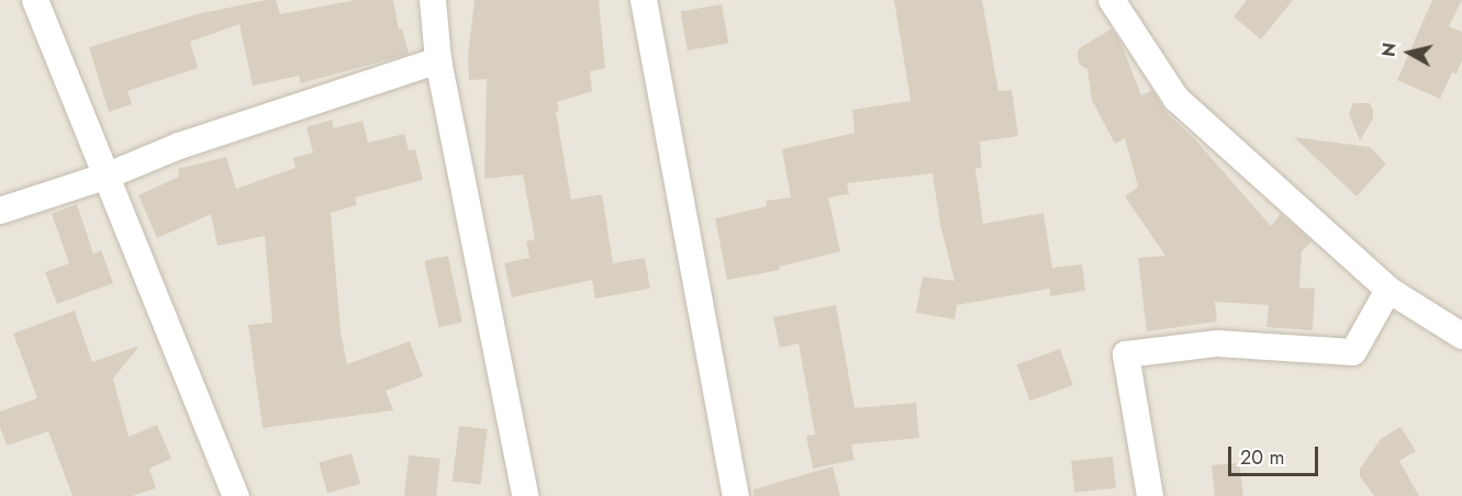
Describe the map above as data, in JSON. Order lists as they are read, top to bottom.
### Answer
{
  "scale_bar": "20 m",
  "north": "left"
}
